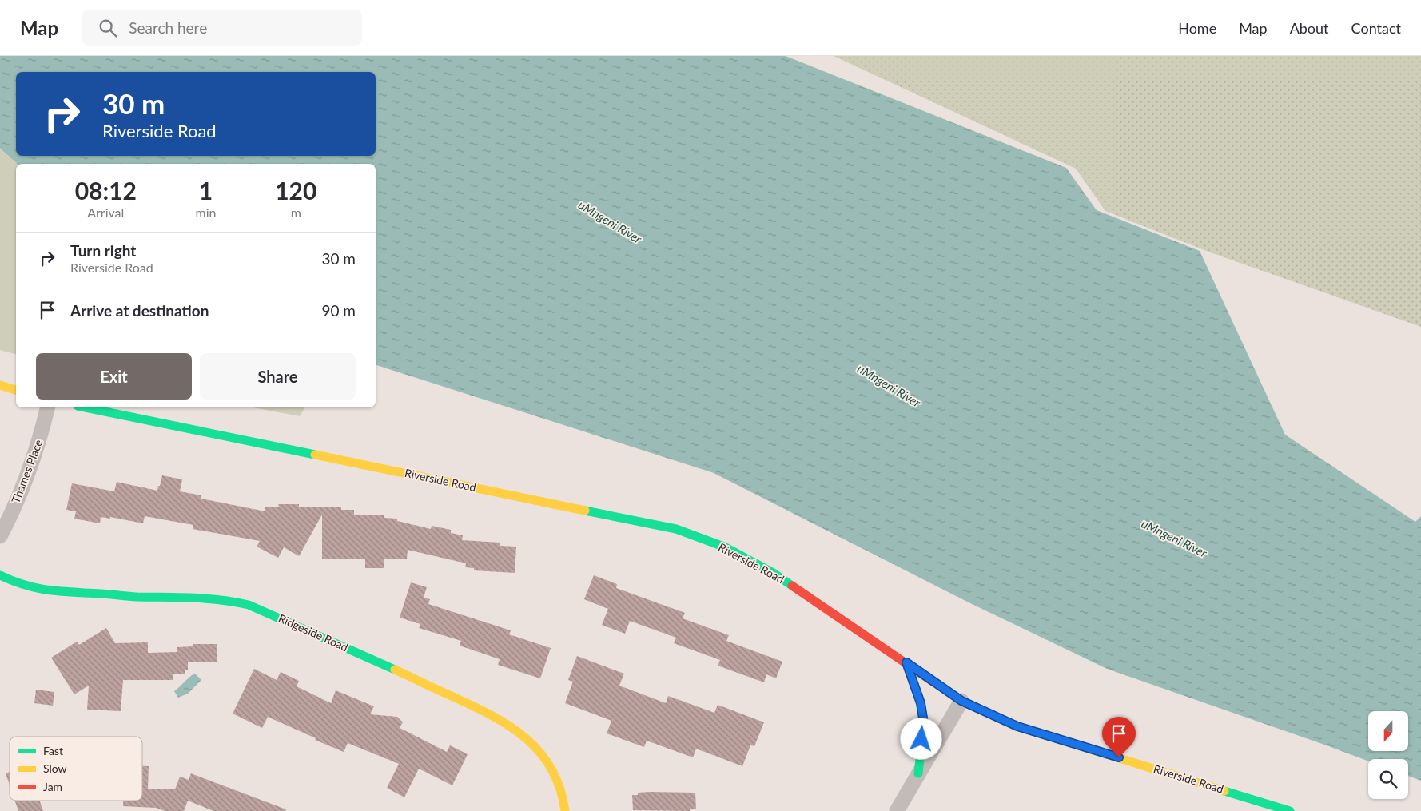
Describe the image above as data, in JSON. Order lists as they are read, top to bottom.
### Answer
{
  "streets": {
    "main road": ["Riverside Road", "Ridgeside Road"],
    "street": ["Thames Place"]
  },
  "water": ["uMngeni River"],
  "legend": ["Fast", "Slow", "Jam"],
  "north": "bottom",
  "page": {
    "header": "Map",
    "search": "Search here",
    "nav": [
      "Home",
      "Map",
      "About",
      "Contact"
    ],
    "turn": ["30 m", "Riverside Road"],
    "eta": [
      "08:12",
      "Arrival",
      "1",
      "min",
      "120",
      "m"
    ],
    "list": [
      {
        "name": "Turn right",
        "note": "Riverside Road",
        "value": "30 m"
      },
      {
        "name": "Arrive at destination",
        "value": "90 m"
      }
    ],
    "buttons": ["Exit", "Share"]
  }
}
